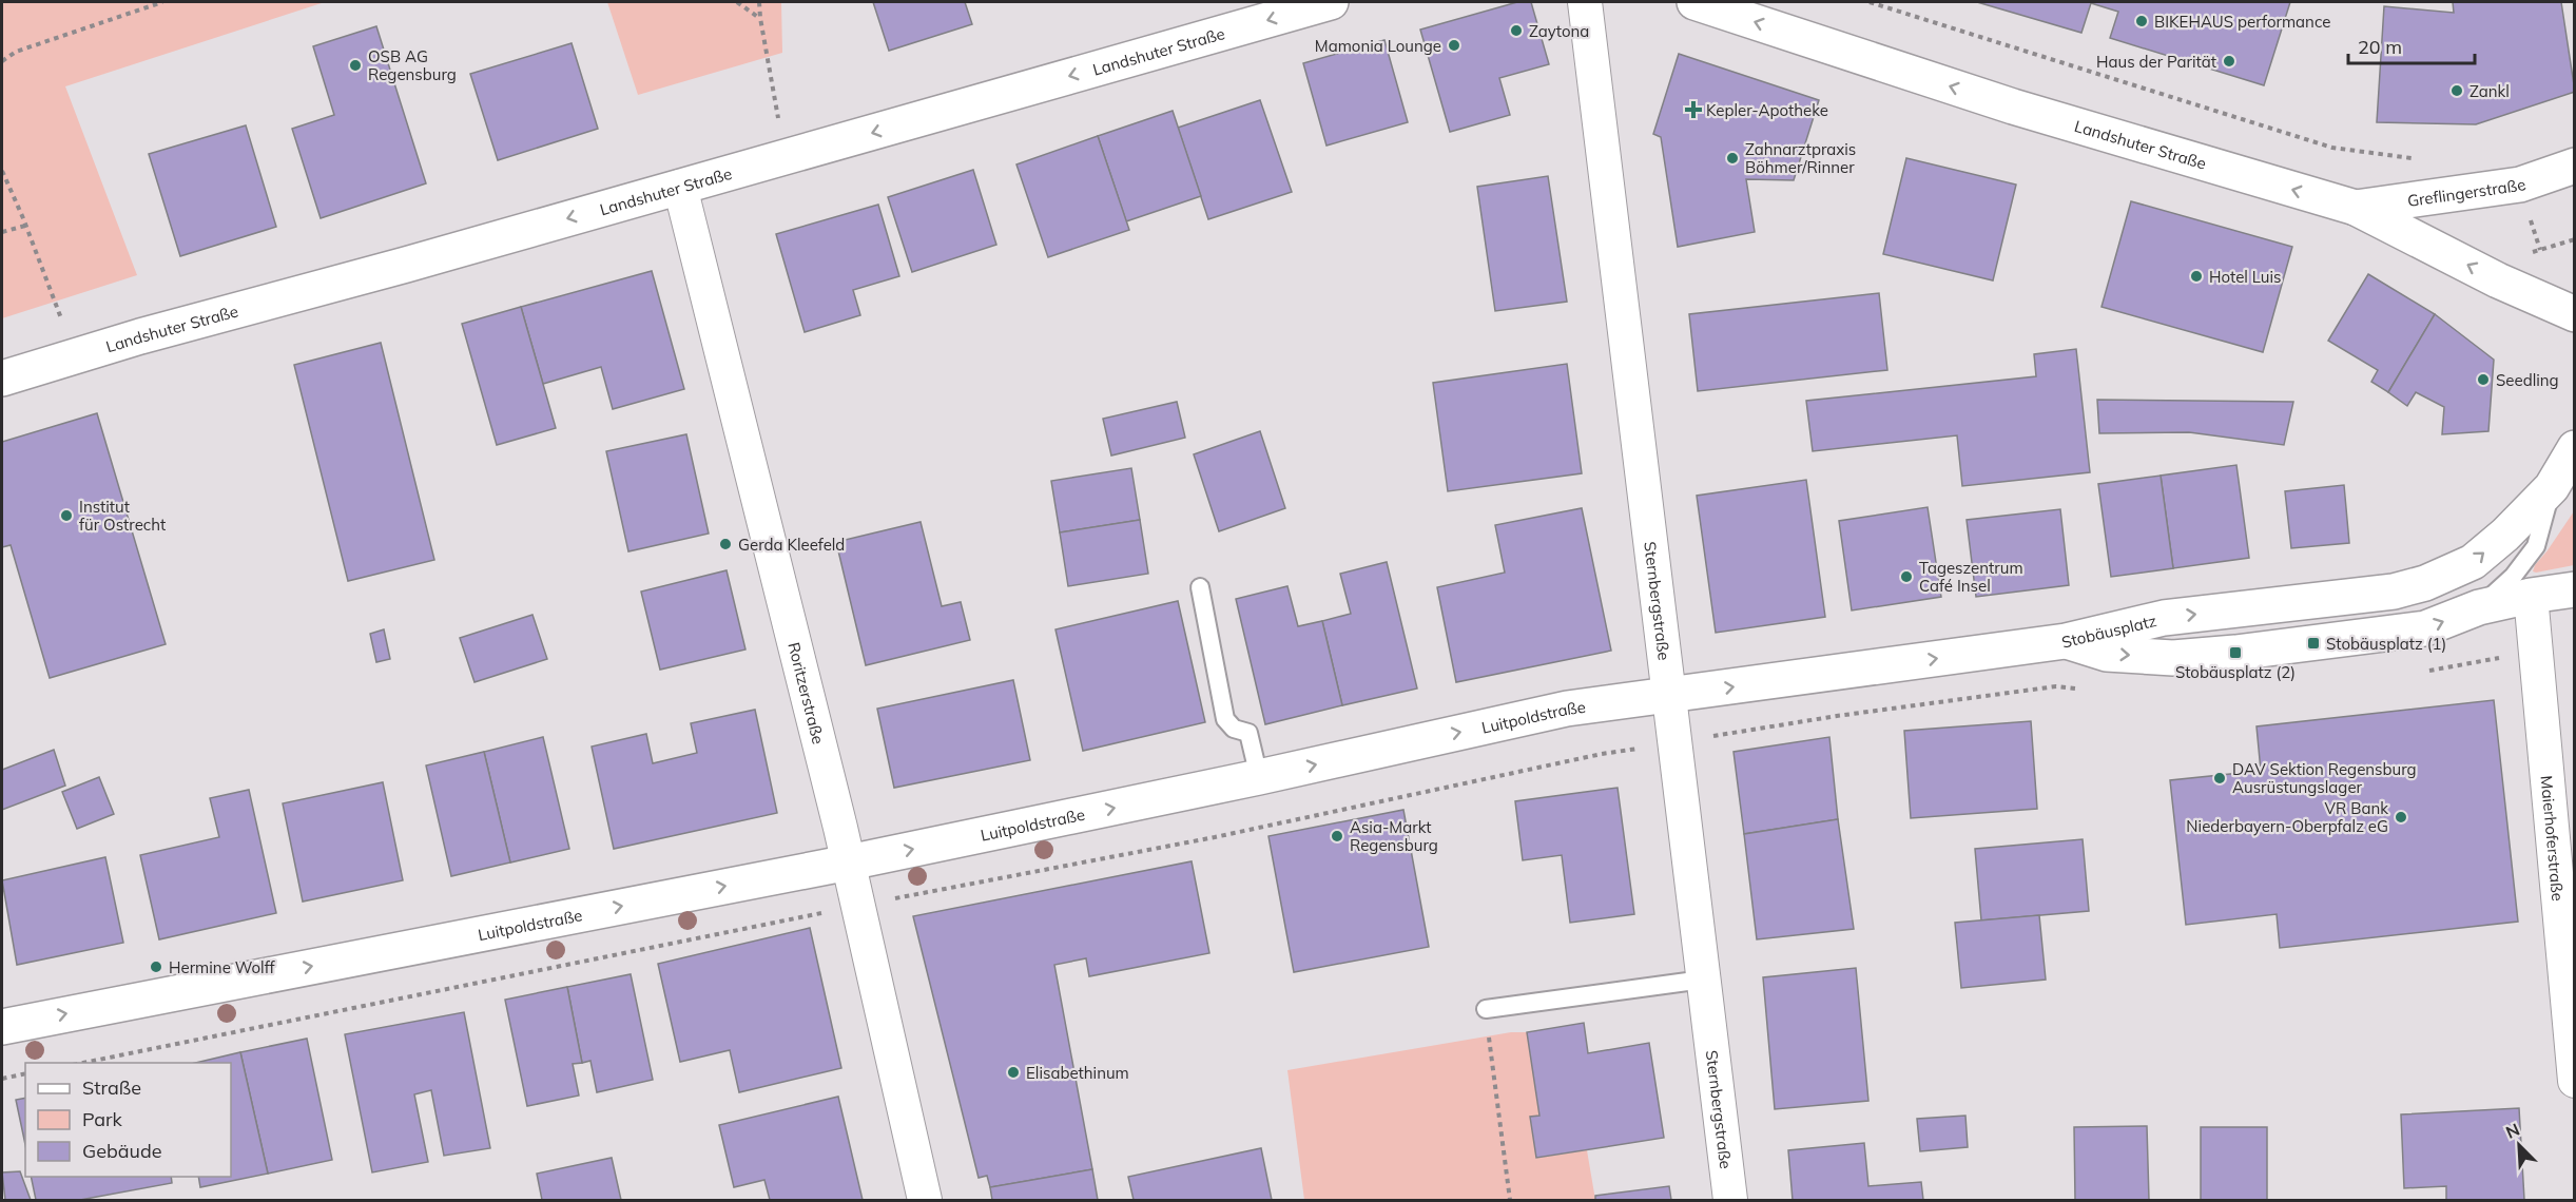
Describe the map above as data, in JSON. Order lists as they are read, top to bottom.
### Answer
{
  "streets": {
    "street": [
      "Landshuter Straße",
      "Greflingerstraße",
      "Sternbergstraße",
      "Stobäusplatz",
      "Roritzerstraße",
      "Luitpoldstraße",
      "Maierhoferstraße"
    ]
  },
  "crossings": [
    ["Landshuter Straße", "Greflingerstraße"],
    ["Landshuter Straße", "Roritzerstraße"],
    ["Sternbergstraße", "Luitpoldstraße"],
    ["Stobäusplatz", "Luitpoldstraße"],
    ["Stobäusplatz", "Maierhoferstraße"],
    ["Roritzerstraße", "Luitpoldstraße"]
  ],
  "one_way": ["Landshuter Straße", "Stobäusplatz", "Luitpoldstraße"],
  "places": {
    "other": [
      "BIKEHAUS performance",
      "Zaytona",
      "Mamonia Lounge",
      "Haus der Parität",
      "OSB AG Regensburg",
      "Zankl",
      "Zahnarztpraxis Böhmer/Rinner",
      "Hotel Luis",
      "Seedling",
      "Institut für Ostrecht",
      "Gerda Kleefeld",
      "Tageszentrum Café Insel",
      "DAV Sektion Regensburg Ausrüstungslager",
      "VR Bank Niederbayern-Oberpfalz eG",
      "Asia-Markt Regensburg",
      "Hermine Wolff",
      "Elisabethinum"
    ],
    "health": ["Kepler-Apotheke"],
    "transit": ["Stobäusplatz (1)", "Stobäusplatz (2)"]
  },
  "legend": ["Straße", "Park", "Gebäude"],
  "scale_bar": "20 m",
  "north": "top left"
}
